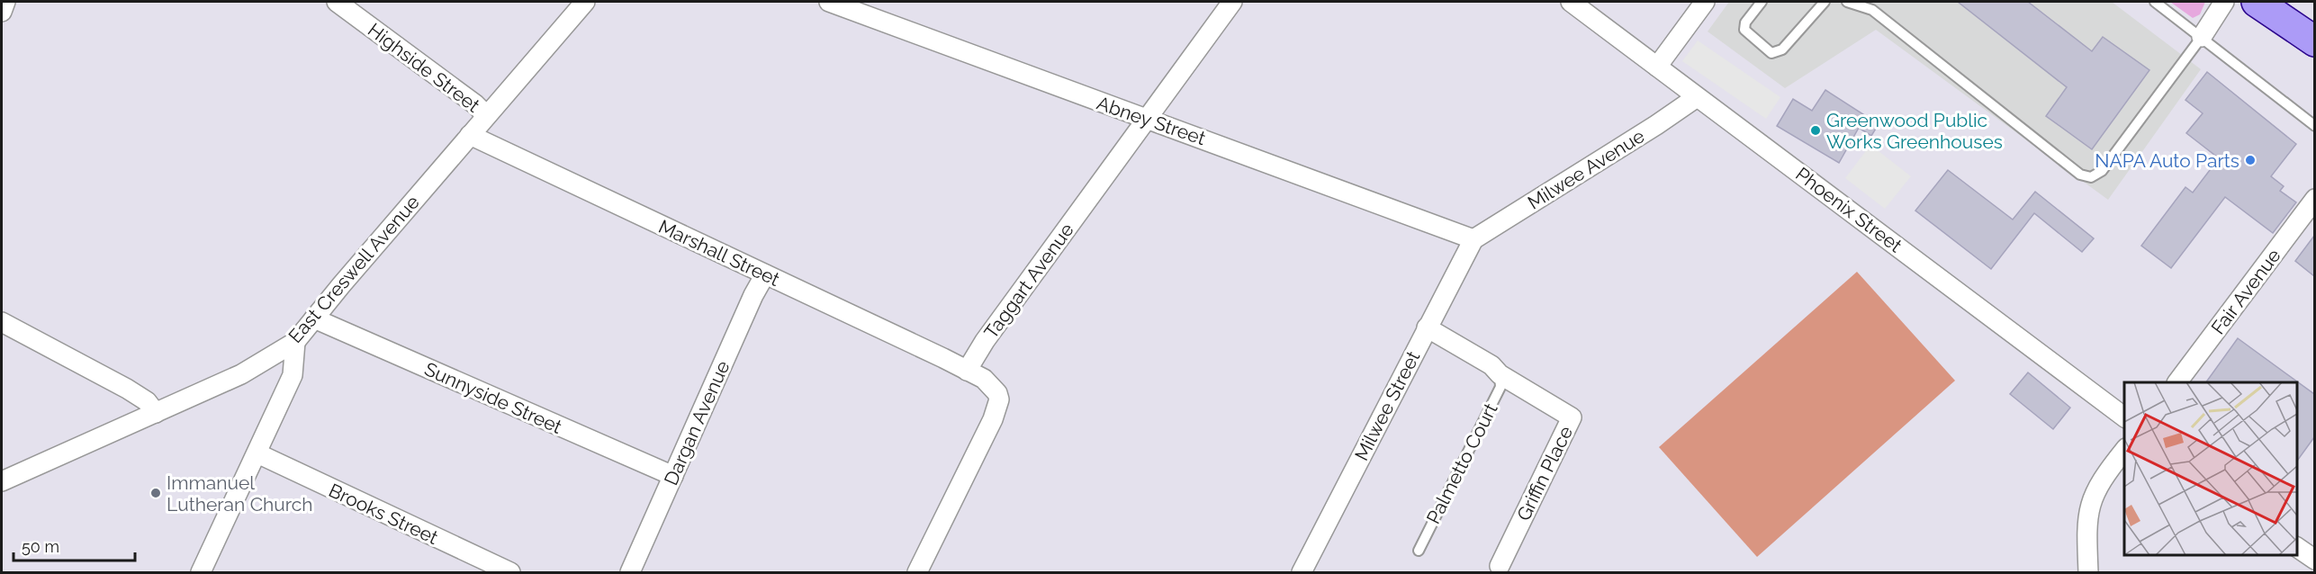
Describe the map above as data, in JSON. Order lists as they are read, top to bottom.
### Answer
{
  "streets": {
    "street": [
      "Highside Street",
      "Abney Street",
      "Milwee Avenue",
      "Phoenix Street",
      "Marshall Street",
      "East Creswell Avenue",
      "Taggart Avenue",
      "Fair Avenue",
      "Sunnyside Street",
      "Milwee Street",
      "Dargan Avenue",
      "Griffin Place",
      "Brooks Street"
    ],
    "lane": ["Palmetto Court"]
  },
  "crossings": [
    ["Highside Street", "East Creswell Avenue"],
    ["Abney Street", "Milwee Avenue"],
    ["Abney Street", "Taggart Avenue"],
    ["Abney Street", "Milwee Street"],
    ["Milwee Avenue", "Phoenix Street"],
    ["Milwee Avenue", "Milwee Street"],
    ["Marshall Street", "East Creswell Avenue"],
    ["Marshall Street", "Taggart Avenue"],
    ["Marshall Street", "Dargan Avenue"],
    ["East Creswell Avenue", "Sunnyside Street"],
    ["Sunnyside Street", "Dargan Avenue"],
    ["Milwee Street", "Griffin Place"],
    ["Palmetto Court", "Griffin Place"]
  ],
  "places": ["Greenwood Public Works Greenhouses", "NAPA Auto Parts", "Immanuel Lutheran Church"],
  "scale_bar": "50 m"
}
